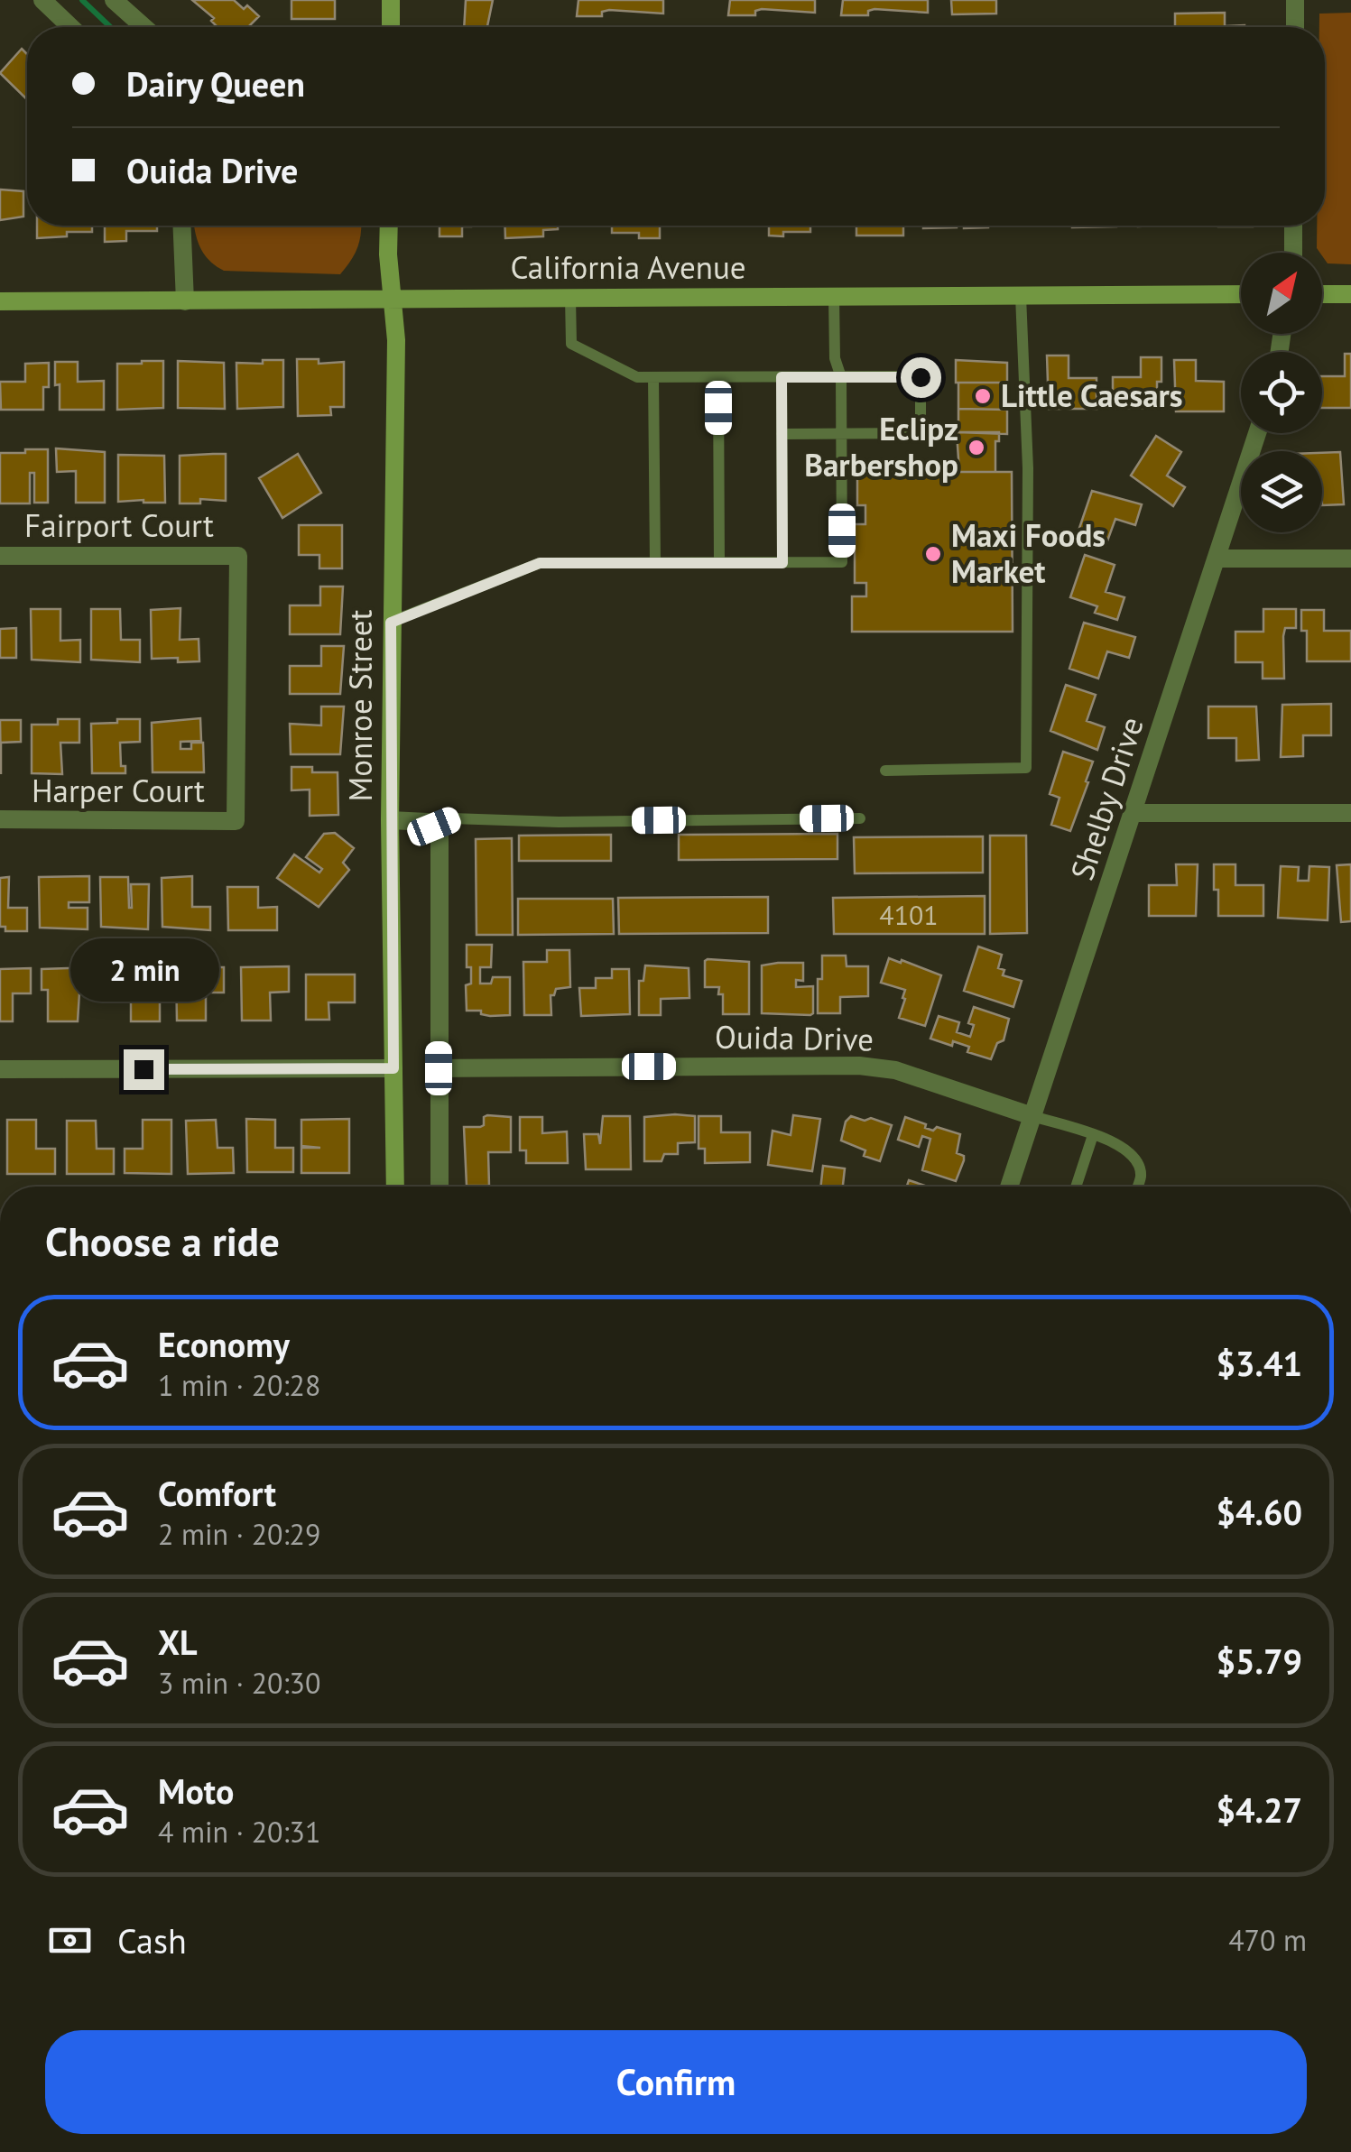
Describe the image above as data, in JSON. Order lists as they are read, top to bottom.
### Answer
{
  "streets": {
    "main road": ["California Avenue", "Monroe Street"],
    "street": [
      "Fairport Court",
      "Harper Court",
      "Shelby Drive",
      "Ouida Drive"
    ]
  },
  "crossings": [
    ["California Avenue", "Monroe Street"],
    ["Fairport Court", "Harper Court"],
    ["Shelby Drive", "Ouida Drive"]
  ],
  "places": ["Little Caesars", "Eclipz Barbershop", "Maxi Foods Market"],
  "house_numbers": ["4101"],
  "north": "top right",
  "page": {
    "banner": ["Dairy Queen", "Ouida Drive"],
    "bubble": "2 min",
    "heading": "Choose a ride",
    "list": [
      {
        "name": "Economy",
        "note": "1 min · 20:28",
        "value": "$3.41"
      },
      {
        "name": "Comfort",
        "note": "2 min · 20:29",
        "value": "$4.60"
      },
      {
        "name": "XL",
        "note": "3 min · 20:30",
        "value": "$5.79"
      },
      {
        "name": "Moto",
        "note": "4 min · 20:31",
        "value": "$4.27"
      }
    ],
    "pay": ["Cash", "470 m"],
    "buttons": "Confirm"
  }
}
